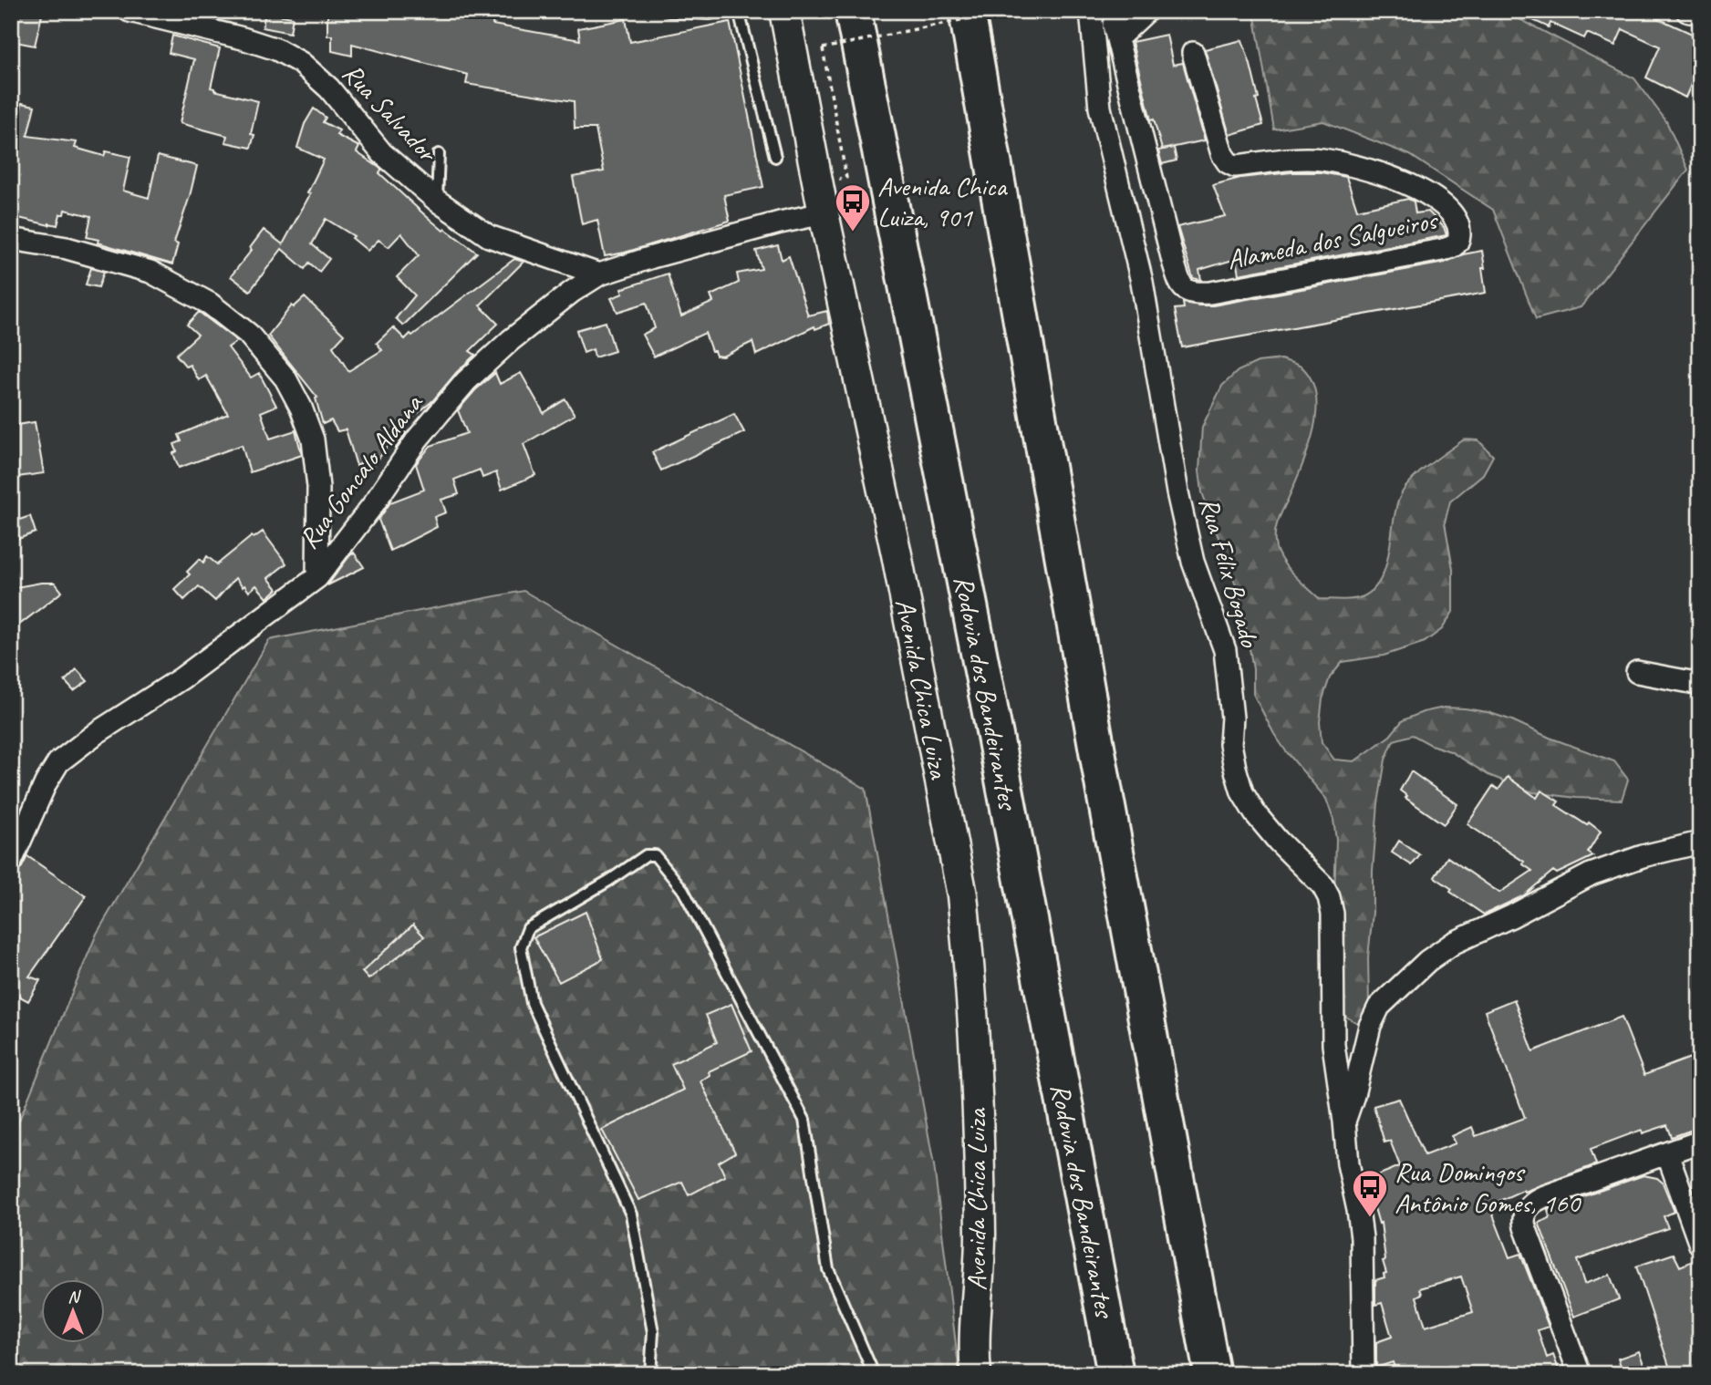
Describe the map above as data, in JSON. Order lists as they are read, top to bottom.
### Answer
{
  "streets": {
    "highway": ["Rodovia dos Bandeirantes"],
    "main road": ["Avenida Chica Luiza"],
    "street": [
      "Rua Salvador",
      "Alameda dos Salgueiros",
      "Rua Goncalo Aldana",
      "Rua Félix Bogado"
    ]
  },
  "crossings": [
    ["Rua Salvador", "Rua Goncalo Aldana"],
    ["Rua Goncalo Aldana", "Avenida Chica Luiza"]
  ],
  "places": {
    "bus stop": ["Avenida Chica Luiza, 901", "Rua Domingos Antônio Gomes, 160"]
  },
  "north": "top"
}
